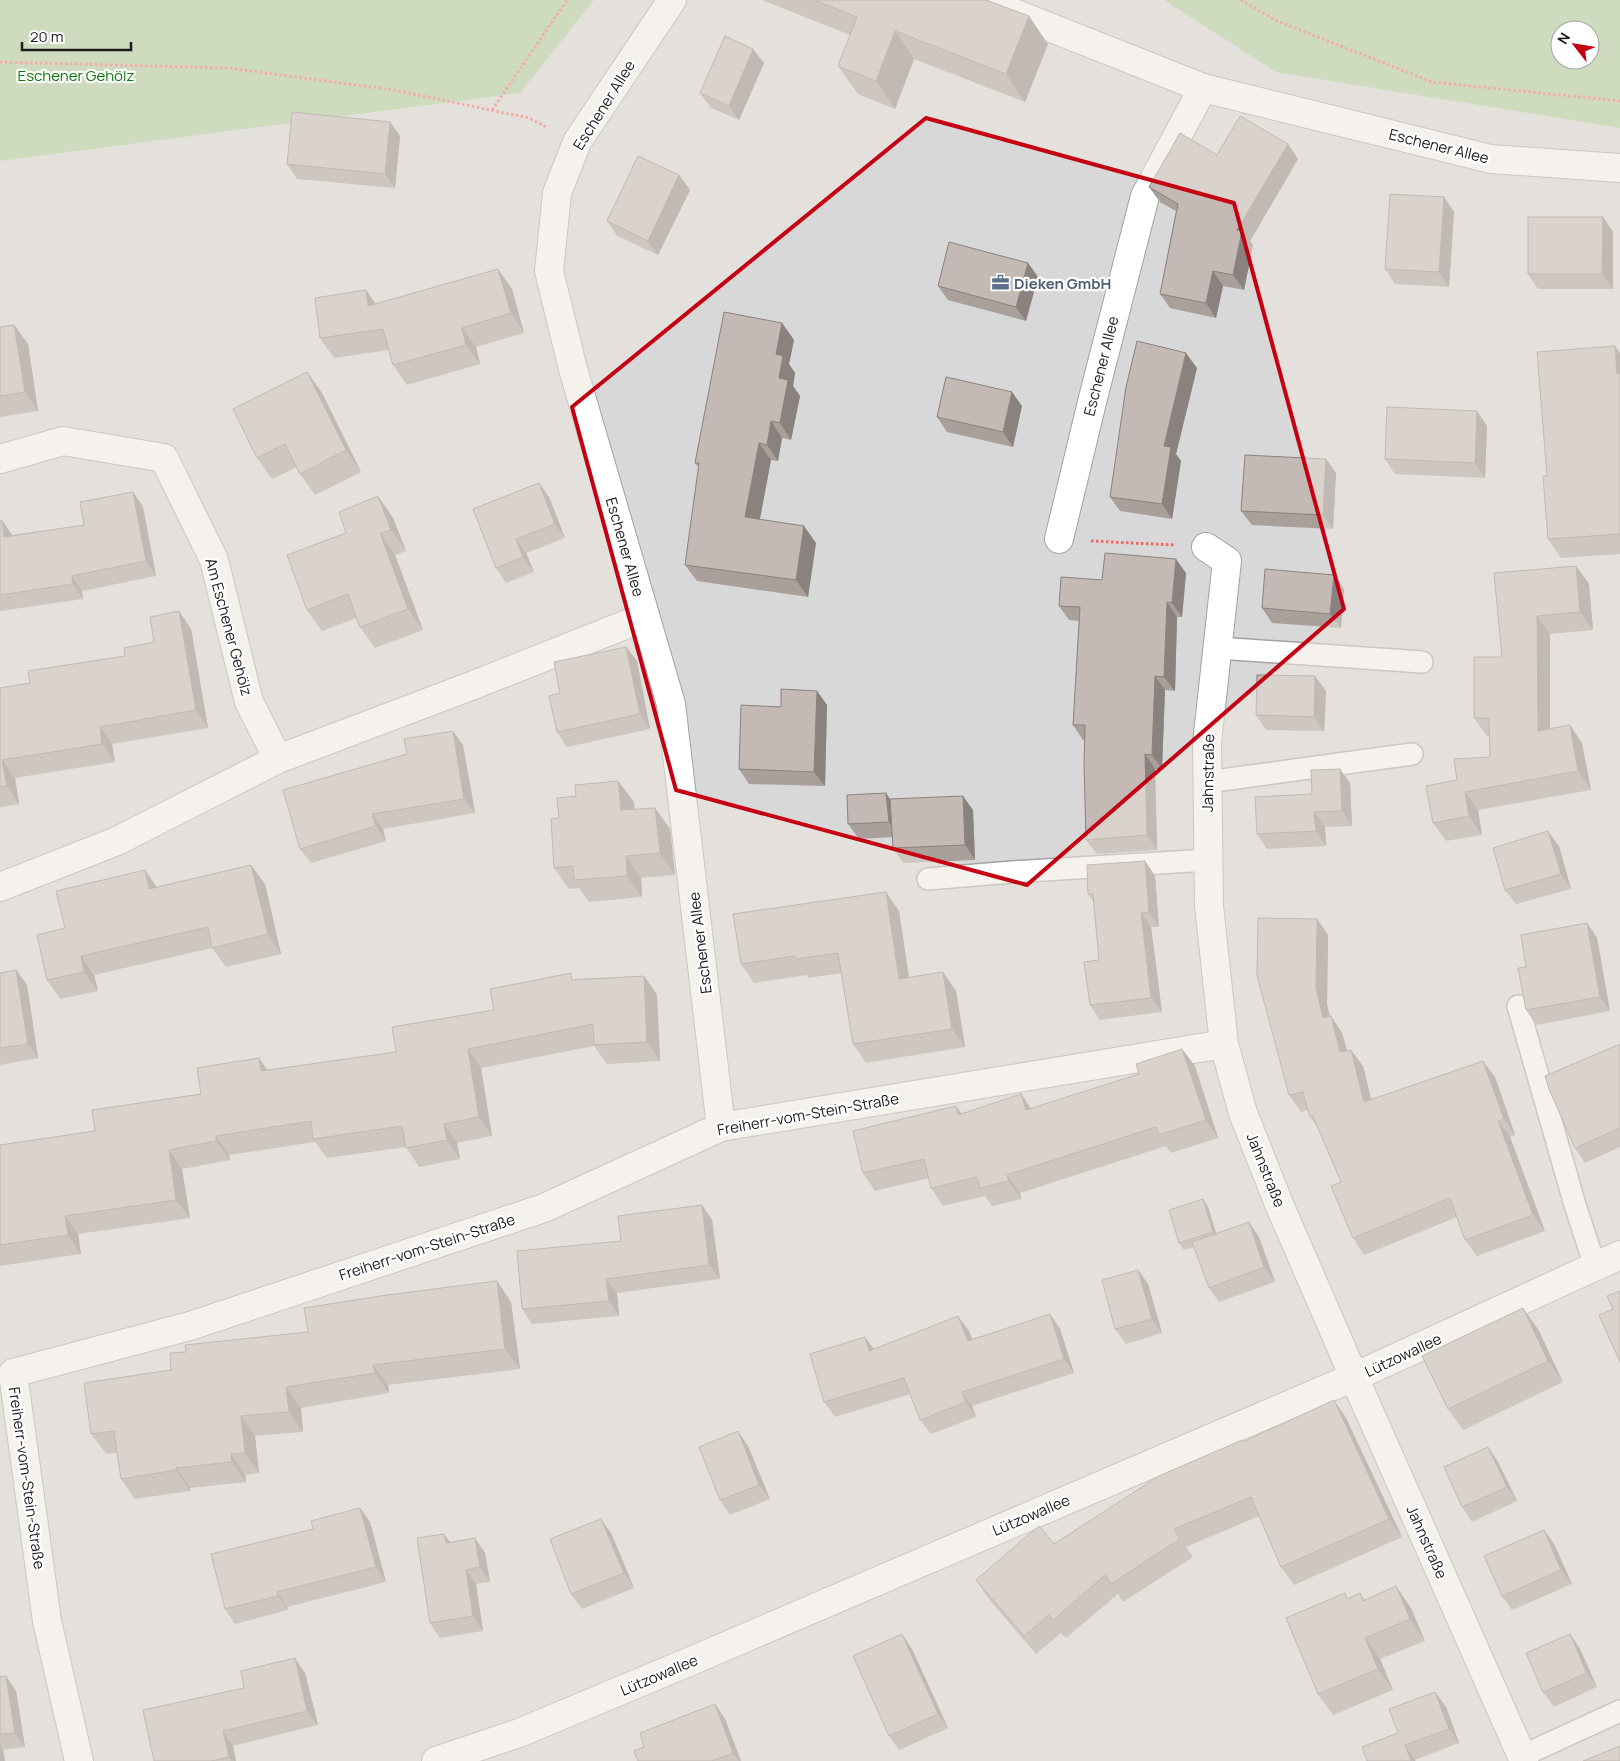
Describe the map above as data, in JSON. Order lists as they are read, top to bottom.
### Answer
{
  "streets": {
    "street": [
      "Eschener Allee",
      "Am Eschener Gehölz",
      "Jahnstraße",
      "Freiherr-vom-Stein-Straße",
      "Lützowallee"
    ]
  },
  "crossings": [
    ["Eschener Allee", "Freiherr-vom-Stein-Straße"],
    ["Jahnstraße", "Freiherr-vom-Stein-Straße"],
    ["Jahnstraße", "Lützowallee"]
  ],
  "parks": ["Eschener Gehölz"],
  "places": {
    "office": ["Dieken GmbH"]
  },
  "scale_bar": "20 m",
  "north": "top left"
}
